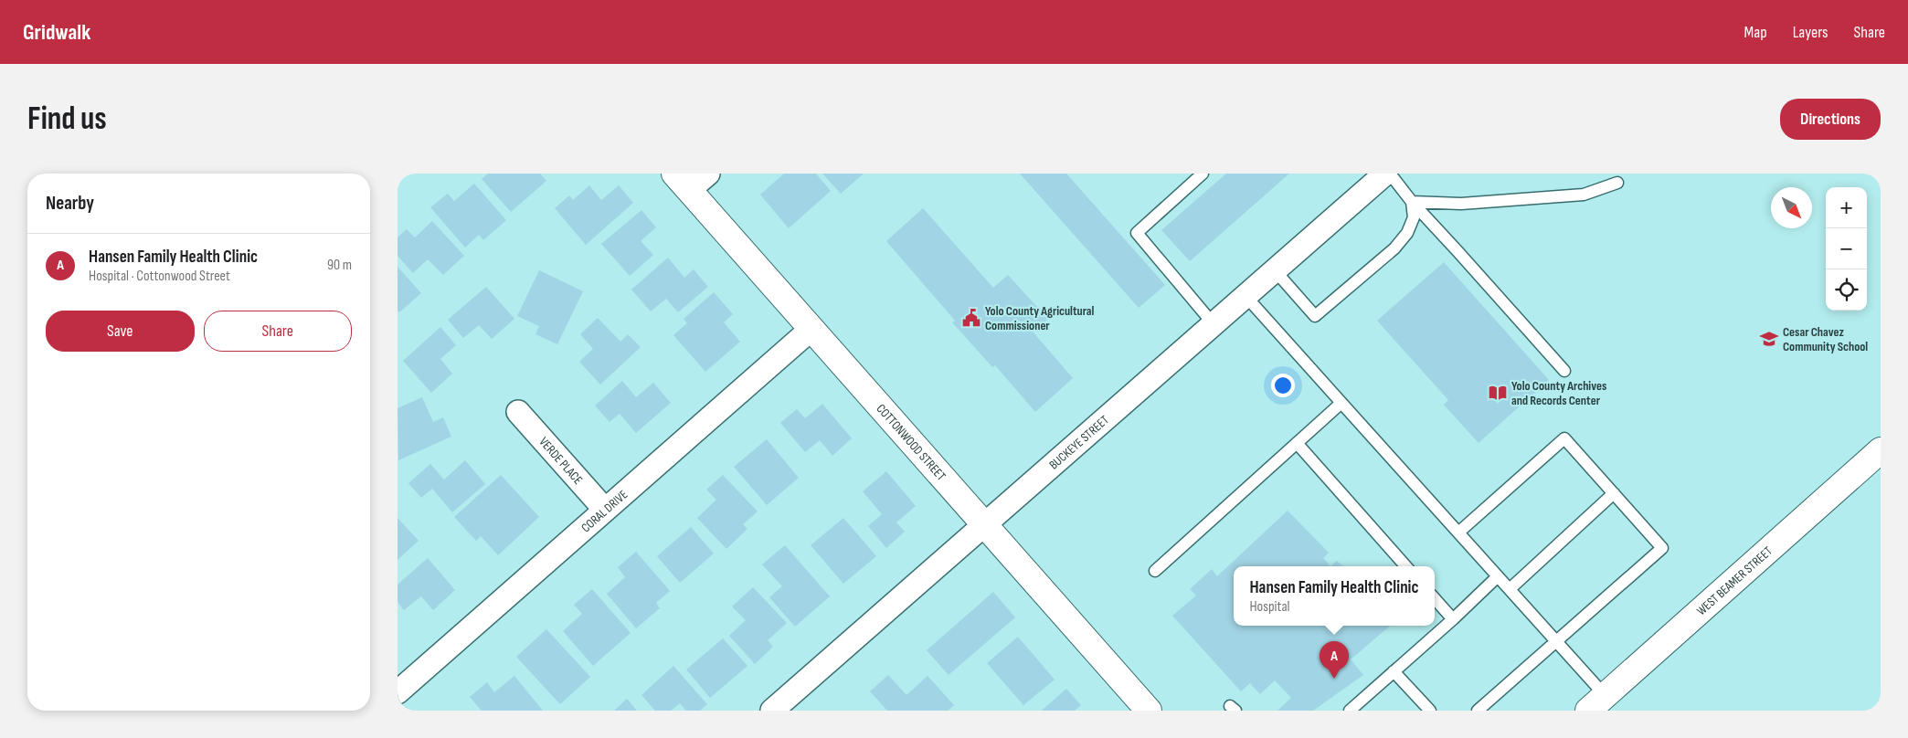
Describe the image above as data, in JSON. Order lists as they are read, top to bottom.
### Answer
{
  "streets": {
    "street": [
      "COTTONWOOD STREET",
      "BUCKEYE STREET",
      "VERDE PLACE",
      "CORAL DRIVE",
      "WEST BEAMER STREET"
    ]
  },
  "crossings": [
    ["COTTONWOOD STREET", "BUCKEYE STREET"],
    ["COTTONWOOD STREET", "CORAL DRIVE"],
    ["VERDE PLACE", "CORAL DRIVE"]
  ],
  "places": {
    "public building": ["Yolo County Agricultural Commissioner"],
    "school or university": ["Cesar Chavez Community School"],
    "library": ["Yolo County Archives and Records Center"]
  },
  "north": "bottom right",
  "page": {
    "header": "Gridwalk",
    "nav": ["Map", "Layers", "Share"],
    "buttons": [
      "Directions",
      ["Save", "Share"]
    ],
    "title": "Find us",
    "heading": "Nearby",
    "map_buttons": ["+", "−"],
    "list": [
      {
        "mark": "A",
        "name": "Hansen Family Health Clinic",
        "note": "Hospital · Cottonwood Street",
        "value": "90 m"
      }
    ],
    "popup": ["Hansen Family Health Clinic", "Hospital"],
    "pins": "A"
  }
}
